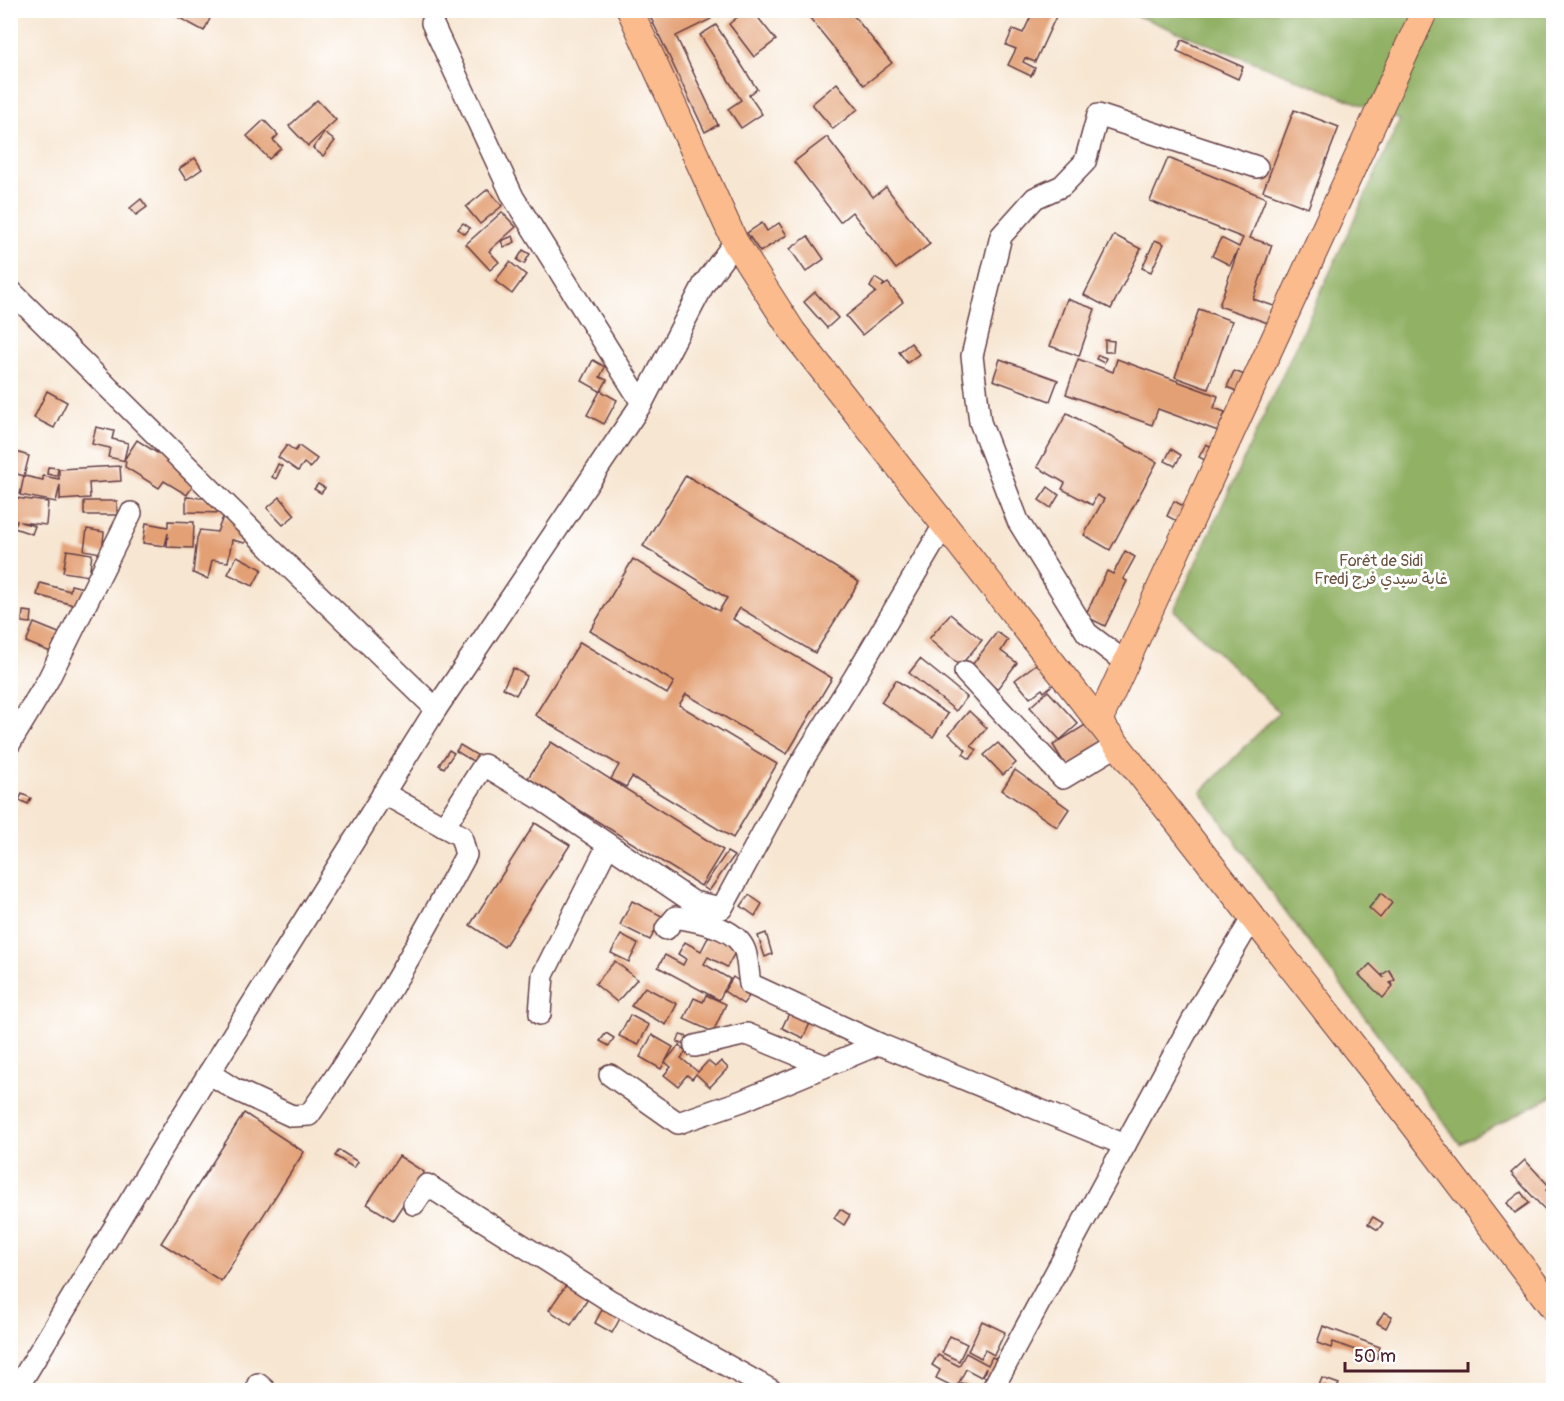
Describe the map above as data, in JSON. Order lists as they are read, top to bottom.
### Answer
{
  "parks": ["Forêt de Sidi Fredj غابة سيدي فرج"],
  "scale_bar": "50 m"
}
